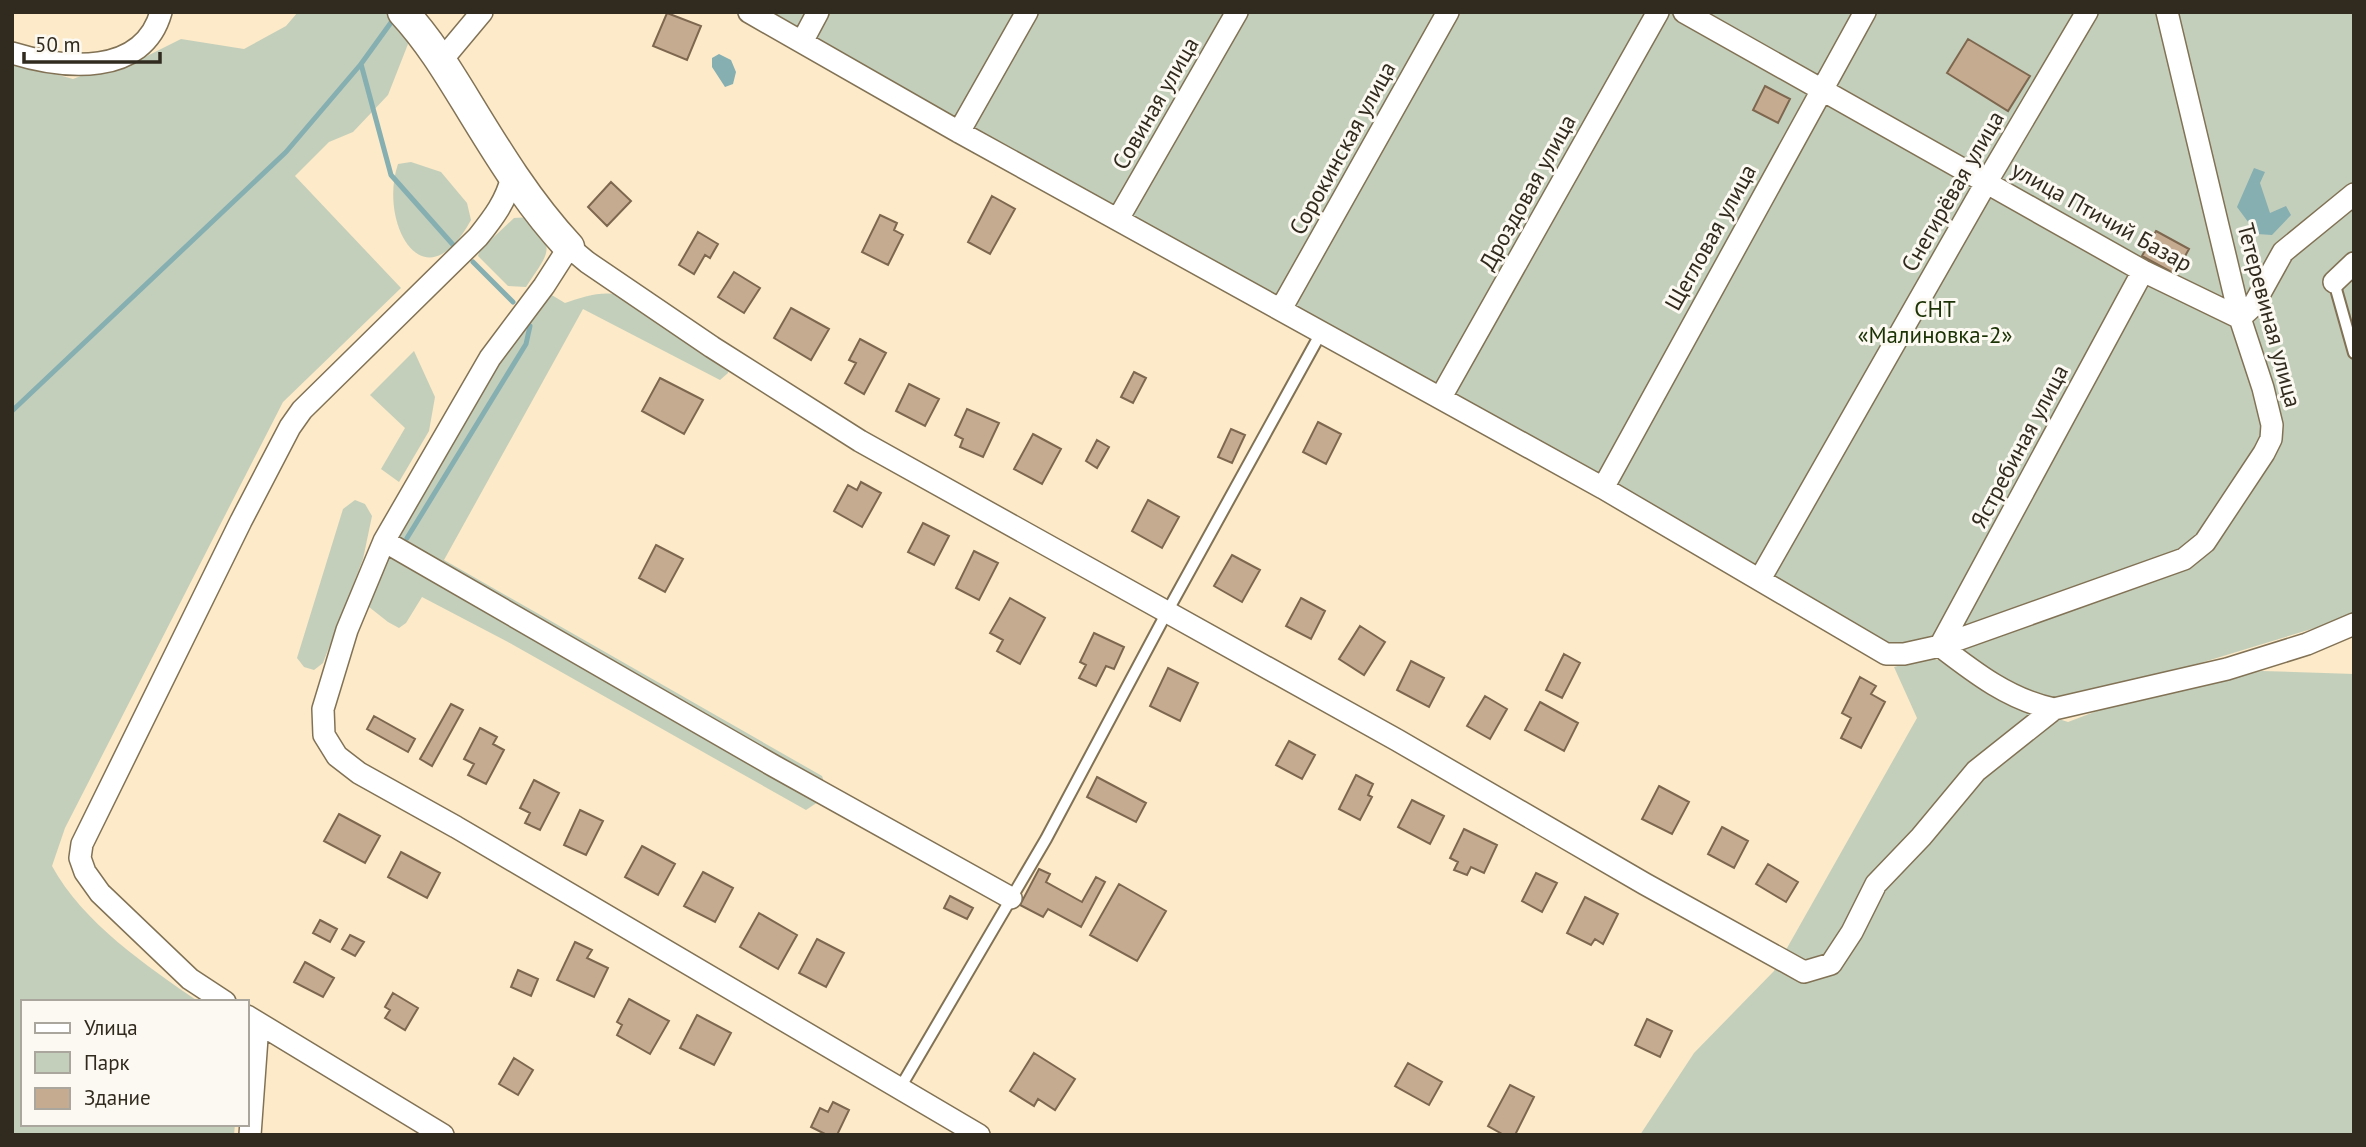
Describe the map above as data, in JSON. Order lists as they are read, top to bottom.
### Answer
{
  "streets": {
    "street": [
      "Совиная улица",
      "Сорокинская улица",
      "Снегирёвая улица",
      "Дроздовая улица",
      "улица Птичий Базар",
      "Щегловая улица",
      "Тетеревиная улица",
      "Ястребиная улица"
    ]
  },
  "crossings": [
    ["Совиная улица", "Тетеревиная улица"],
    ["Сорокинская улица", "Тетеревиная улица"],
    ["Снегирёвая улица", "улица Птичий Базар"],
    ["Снегирёвая улица", "Тетеревиная улица"],
    ["Дроздовая улица", "Тетеревиная улица"],
    ["улица Птичий Базар", "Щегловая улица"],
    ["улица Птичий Базар", "Тетеревиная улица"],
    ["улица Птичий Базар", "Ястребиная улица"],
    ["Щегловая улица", "Тетеревиная улица"],
    ["Тетеревиная улица", "Ястребиная улица"]
  ],
  "parks": ["СНТ «Малиновка-2»"],
  "legend": ["Улица", "Парк", "Здание"],
  "scale_bar": "50 m"
}
